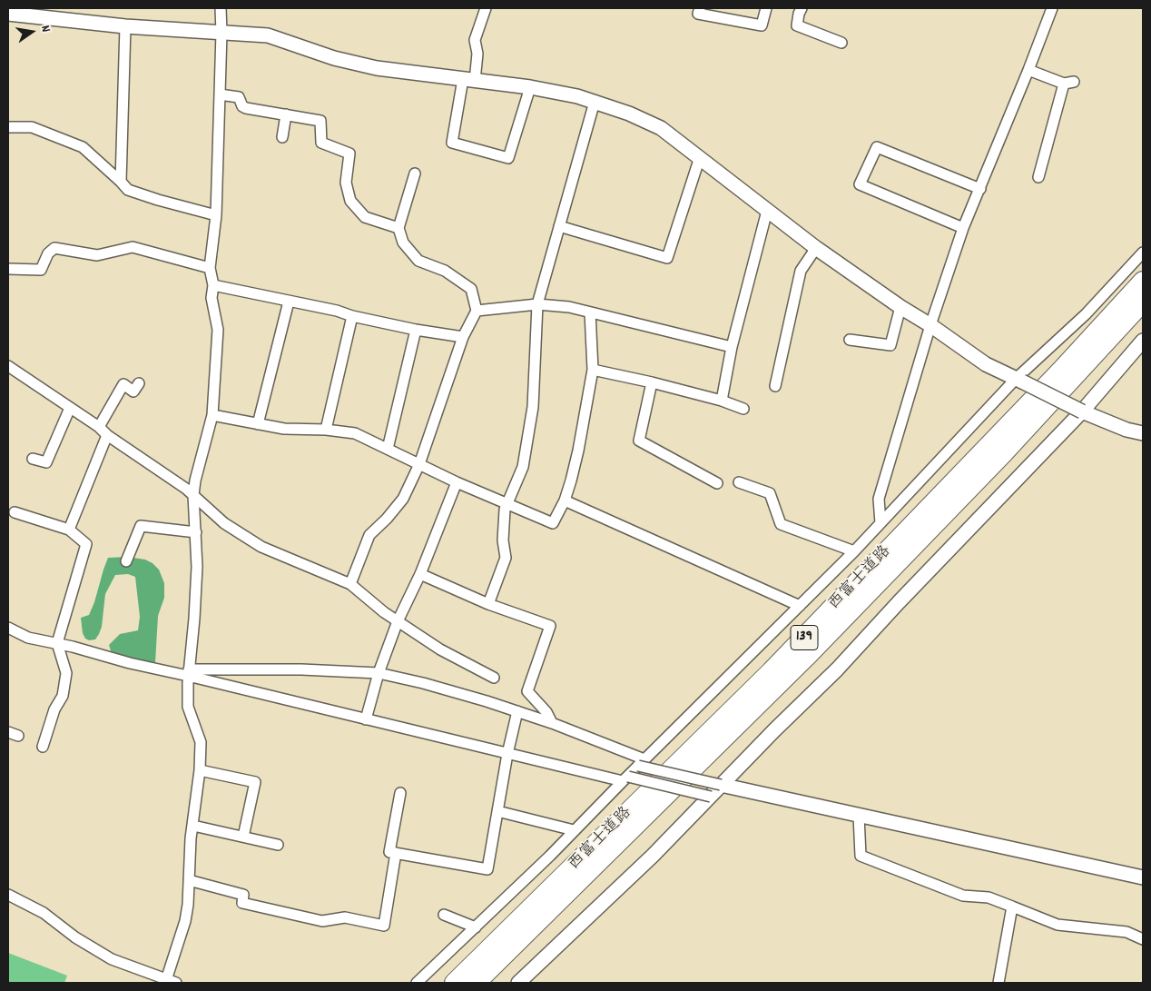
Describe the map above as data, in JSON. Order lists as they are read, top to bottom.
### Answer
{
  "streets": {
    "highway": ["西富士道路", "139"]
  },
  "north": "right"
}
